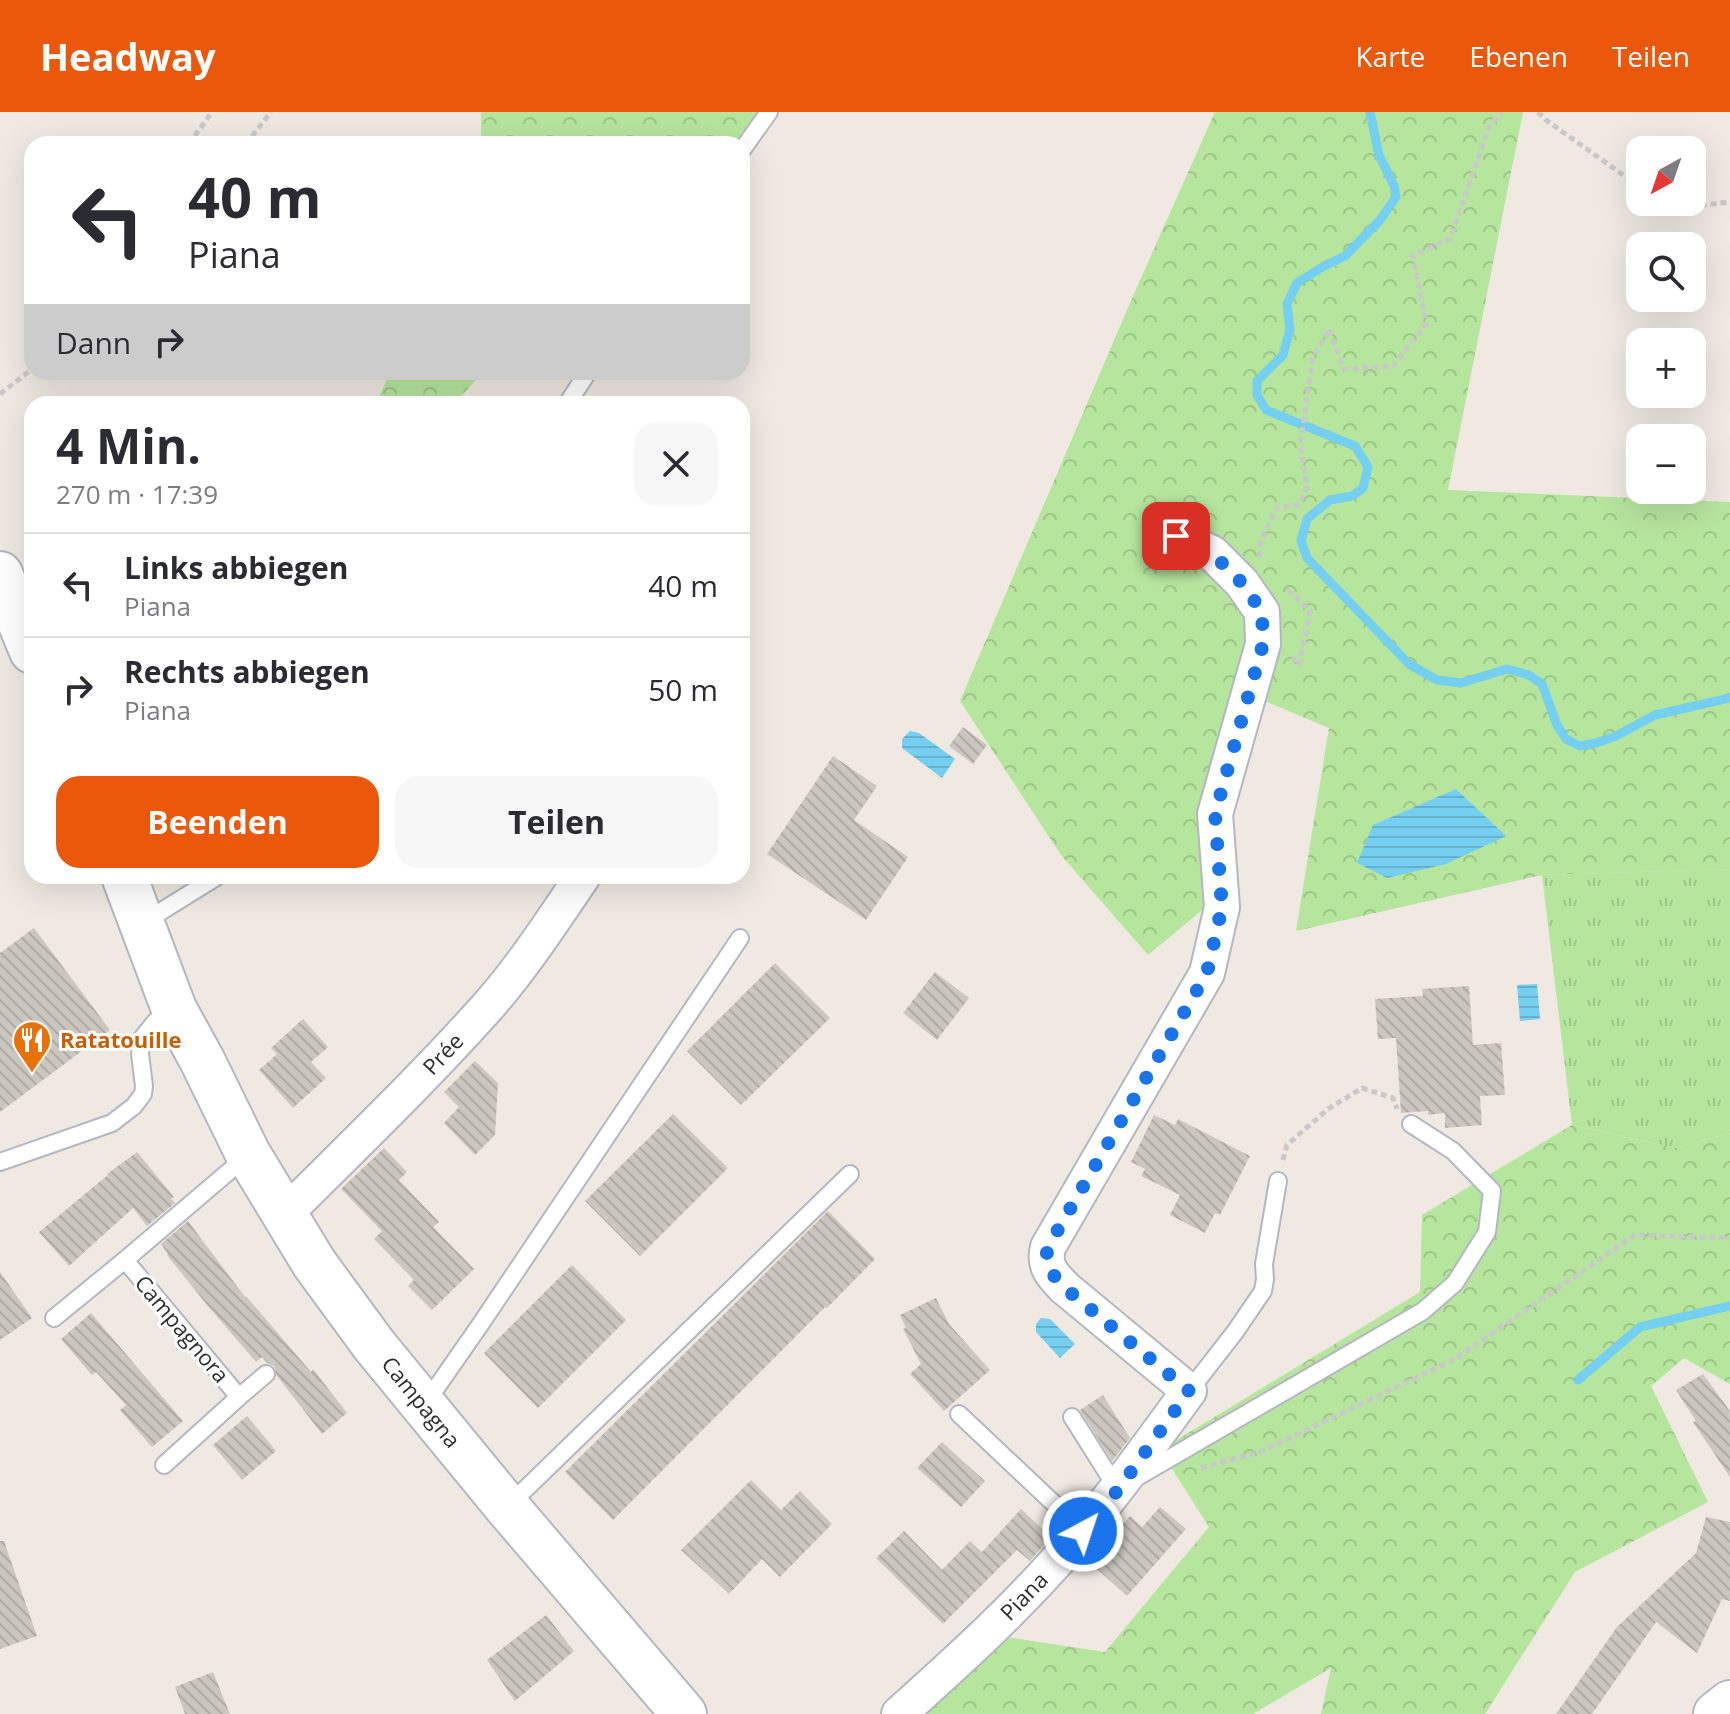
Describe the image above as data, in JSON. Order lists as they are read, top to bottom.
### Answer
{
  "streets": {
    "street": ["Prée", "Campagna", "Piana"],
    "lane": ["Campagnora"]
  },
  "crossings": [
    ["Prée", "Campagna"],
    ["Campagnora", "Campagna"]
  ],
  "places": {
    "restaurant": ["Ratatouille"]
  },
  "north": "bottom left",
  "page": {
    "header": "Headway",
    "nav": ["Karte", "Ebenen", "Teilen"],
    "map_buttons": ["+", "−"],
    "turn": ["40 m", "Piana"],
    "then": "Dann",
    "heading": ["4 Min.", "270 m · 17:39"],
    "list": [
      {
        "name": "Links abbiegen",
        "note": "Piana",
        "value": "40 m"
      },
      {
        "name": "Rechts abbiegen",
        "note": "Piana",
        "value": "50 m"
      }
    ],
    "buttons": ["Beenden", "Teilen"]
  }
}
